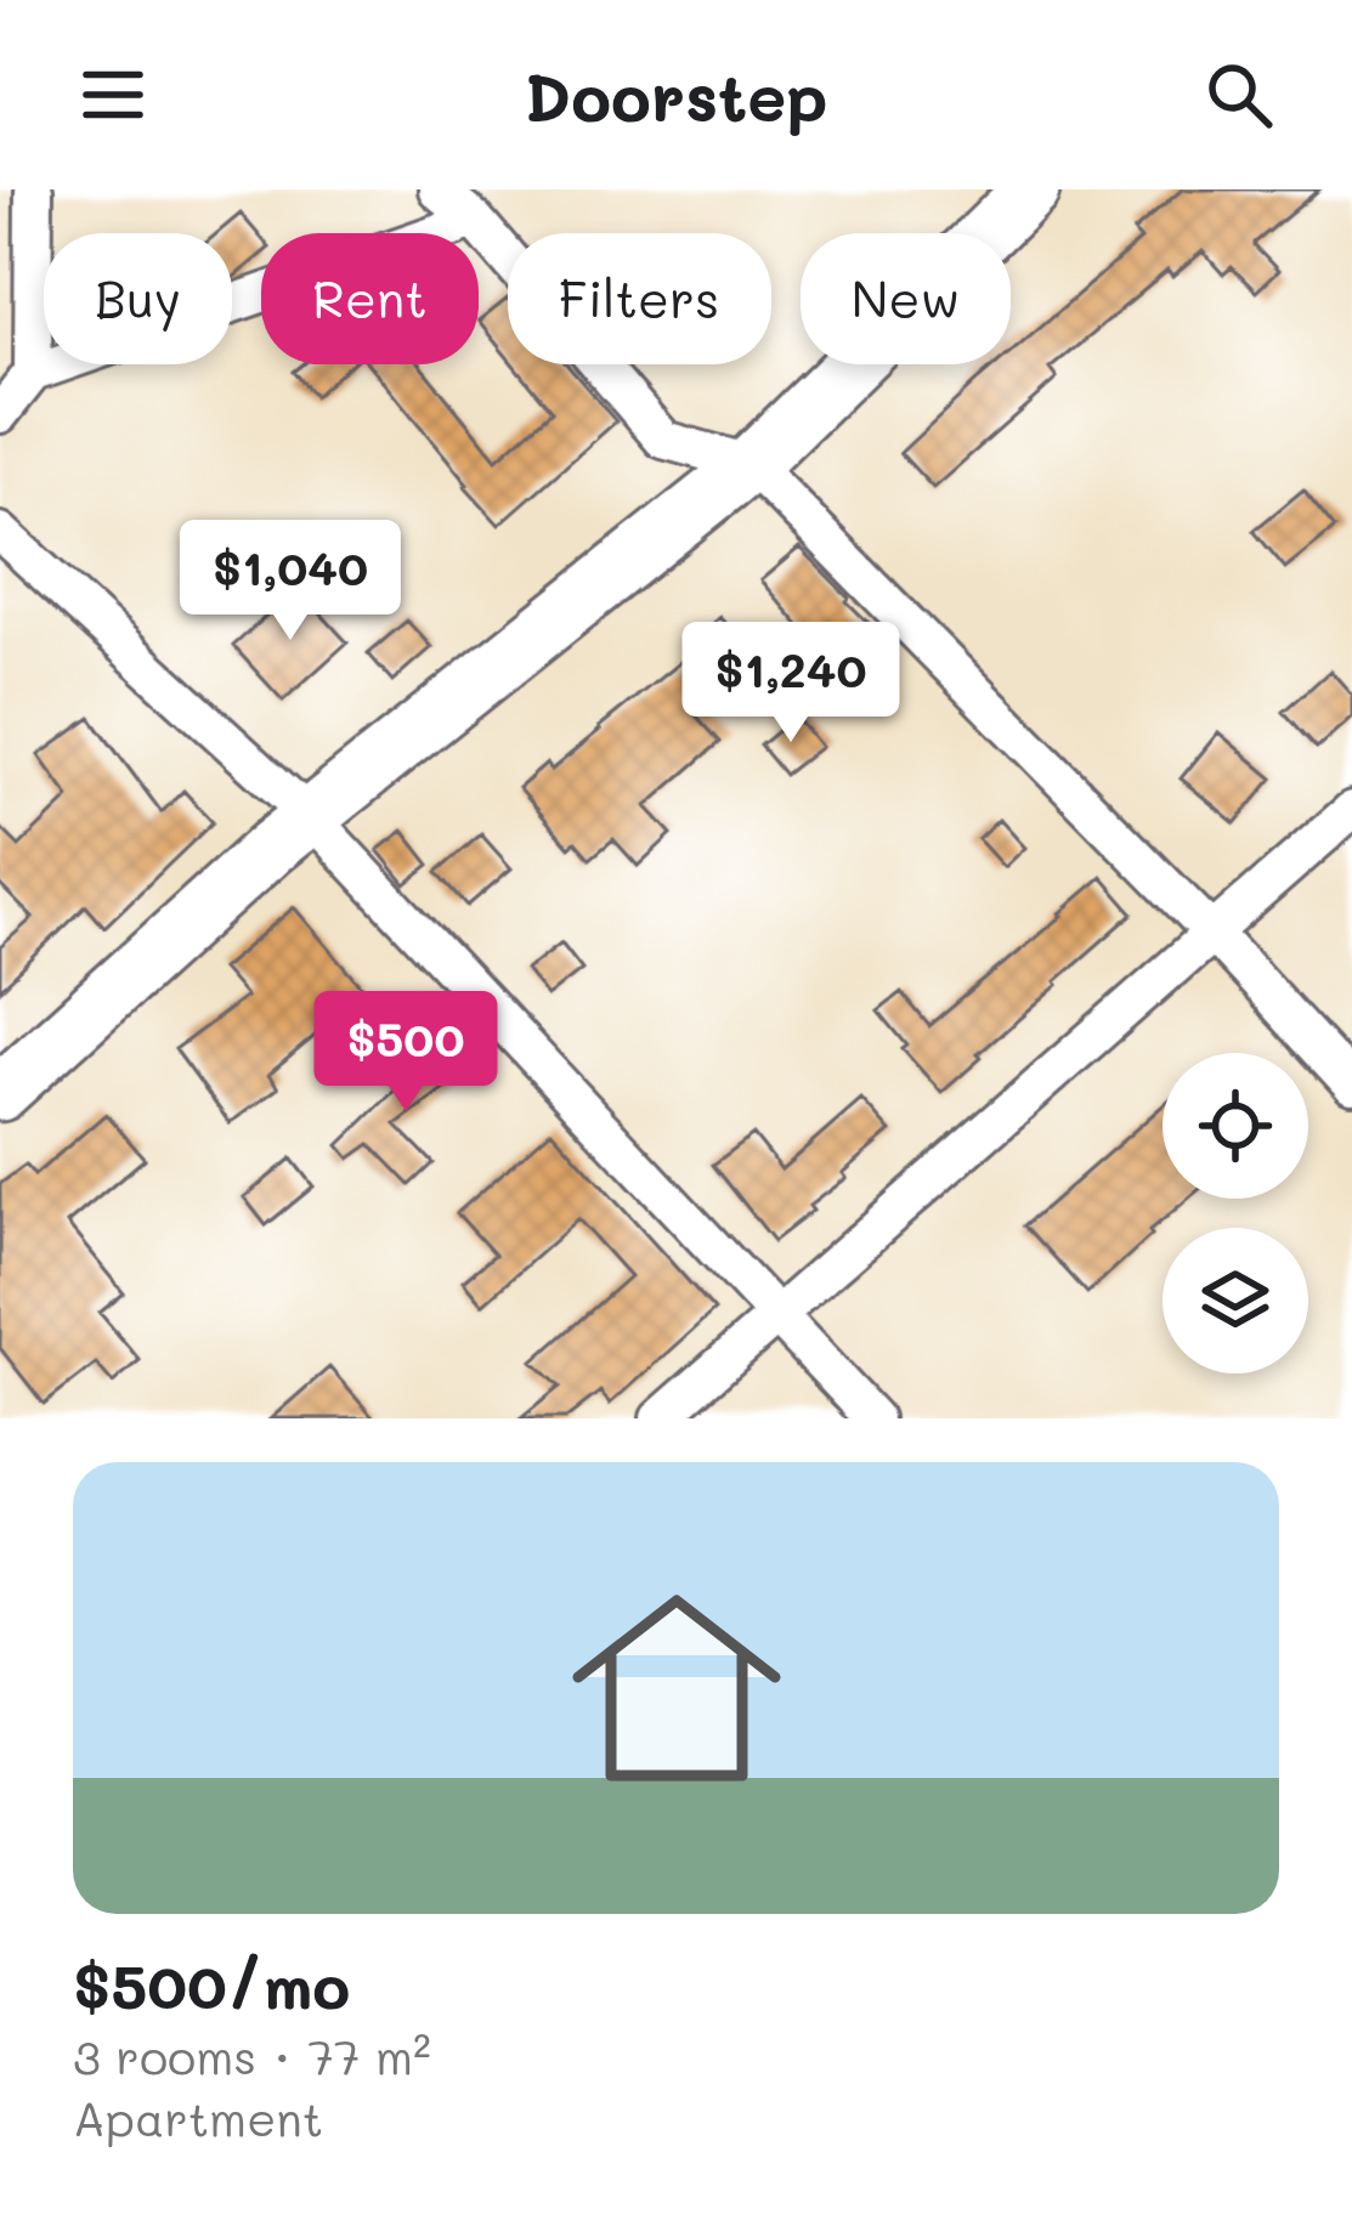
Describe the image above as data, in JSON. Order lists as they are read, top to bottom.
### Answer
{
  "page": {
    "header": "Doorstep",
    "chip": [
      "Buy",
      "Rent",
      "Filters",
      "New"
    ],
    "price": ["$1,040", "$1,240", "$500"],
    "list": [
      {
        "name": "$500/mo",
        "note": "3 rooms · 77 m² · Apartment"
      }
    ]
  }
}
